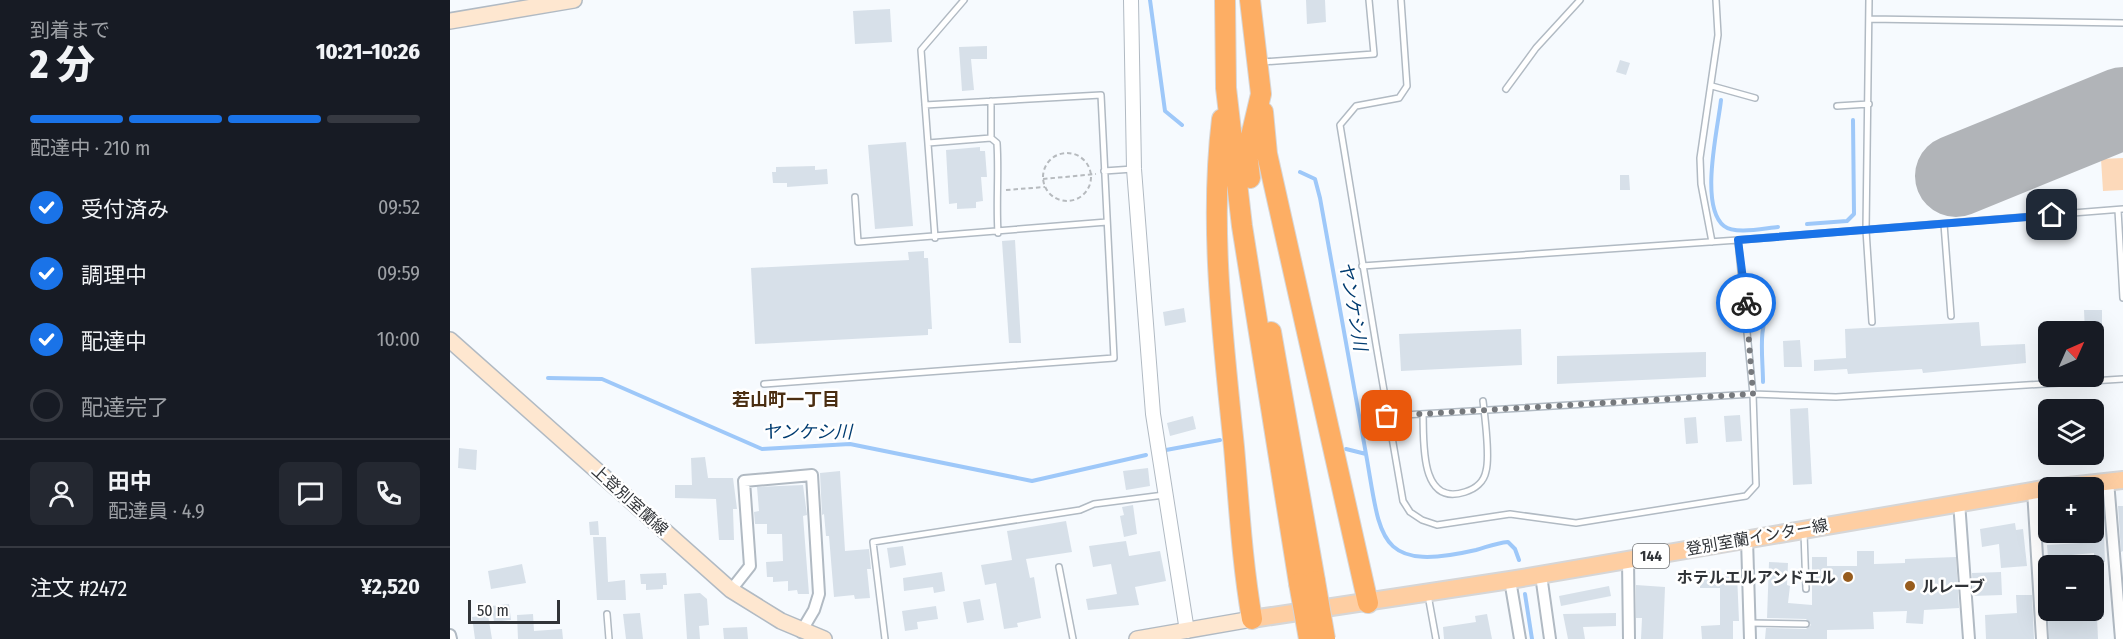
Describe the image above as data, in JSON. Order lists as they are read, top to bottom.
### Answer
{
  "streets": {
    "main road": ["上登別室蘭線", "登別室蘭インター線", "144"]
  },
  "districts": ["若山町一丁目"],
  "water": ["ヤンケシ川"],
  "places": ["ホテルエルアンドエル", "ルレーブ"],
  "scale_bar": "50 m",
  "north": "top right",
  "page": {
    "heading": ["2 分", "到着まで", "10:21–10:26"],
    "panel": [
      "田中",
      "配達員 · 4.9",
      "注文 #2472",
      "¥2,520"
    ],
    "bar": "配達中 · 210 m",
    "list": [
      ["受付済み", "09:52"],
      ["調理中", "09:59"],
      ["配達中", "10:00"],
      "配達完了"
    ],
    "map_buttons": ["+", "−"],
    "scale": "50 m"
  }
}
